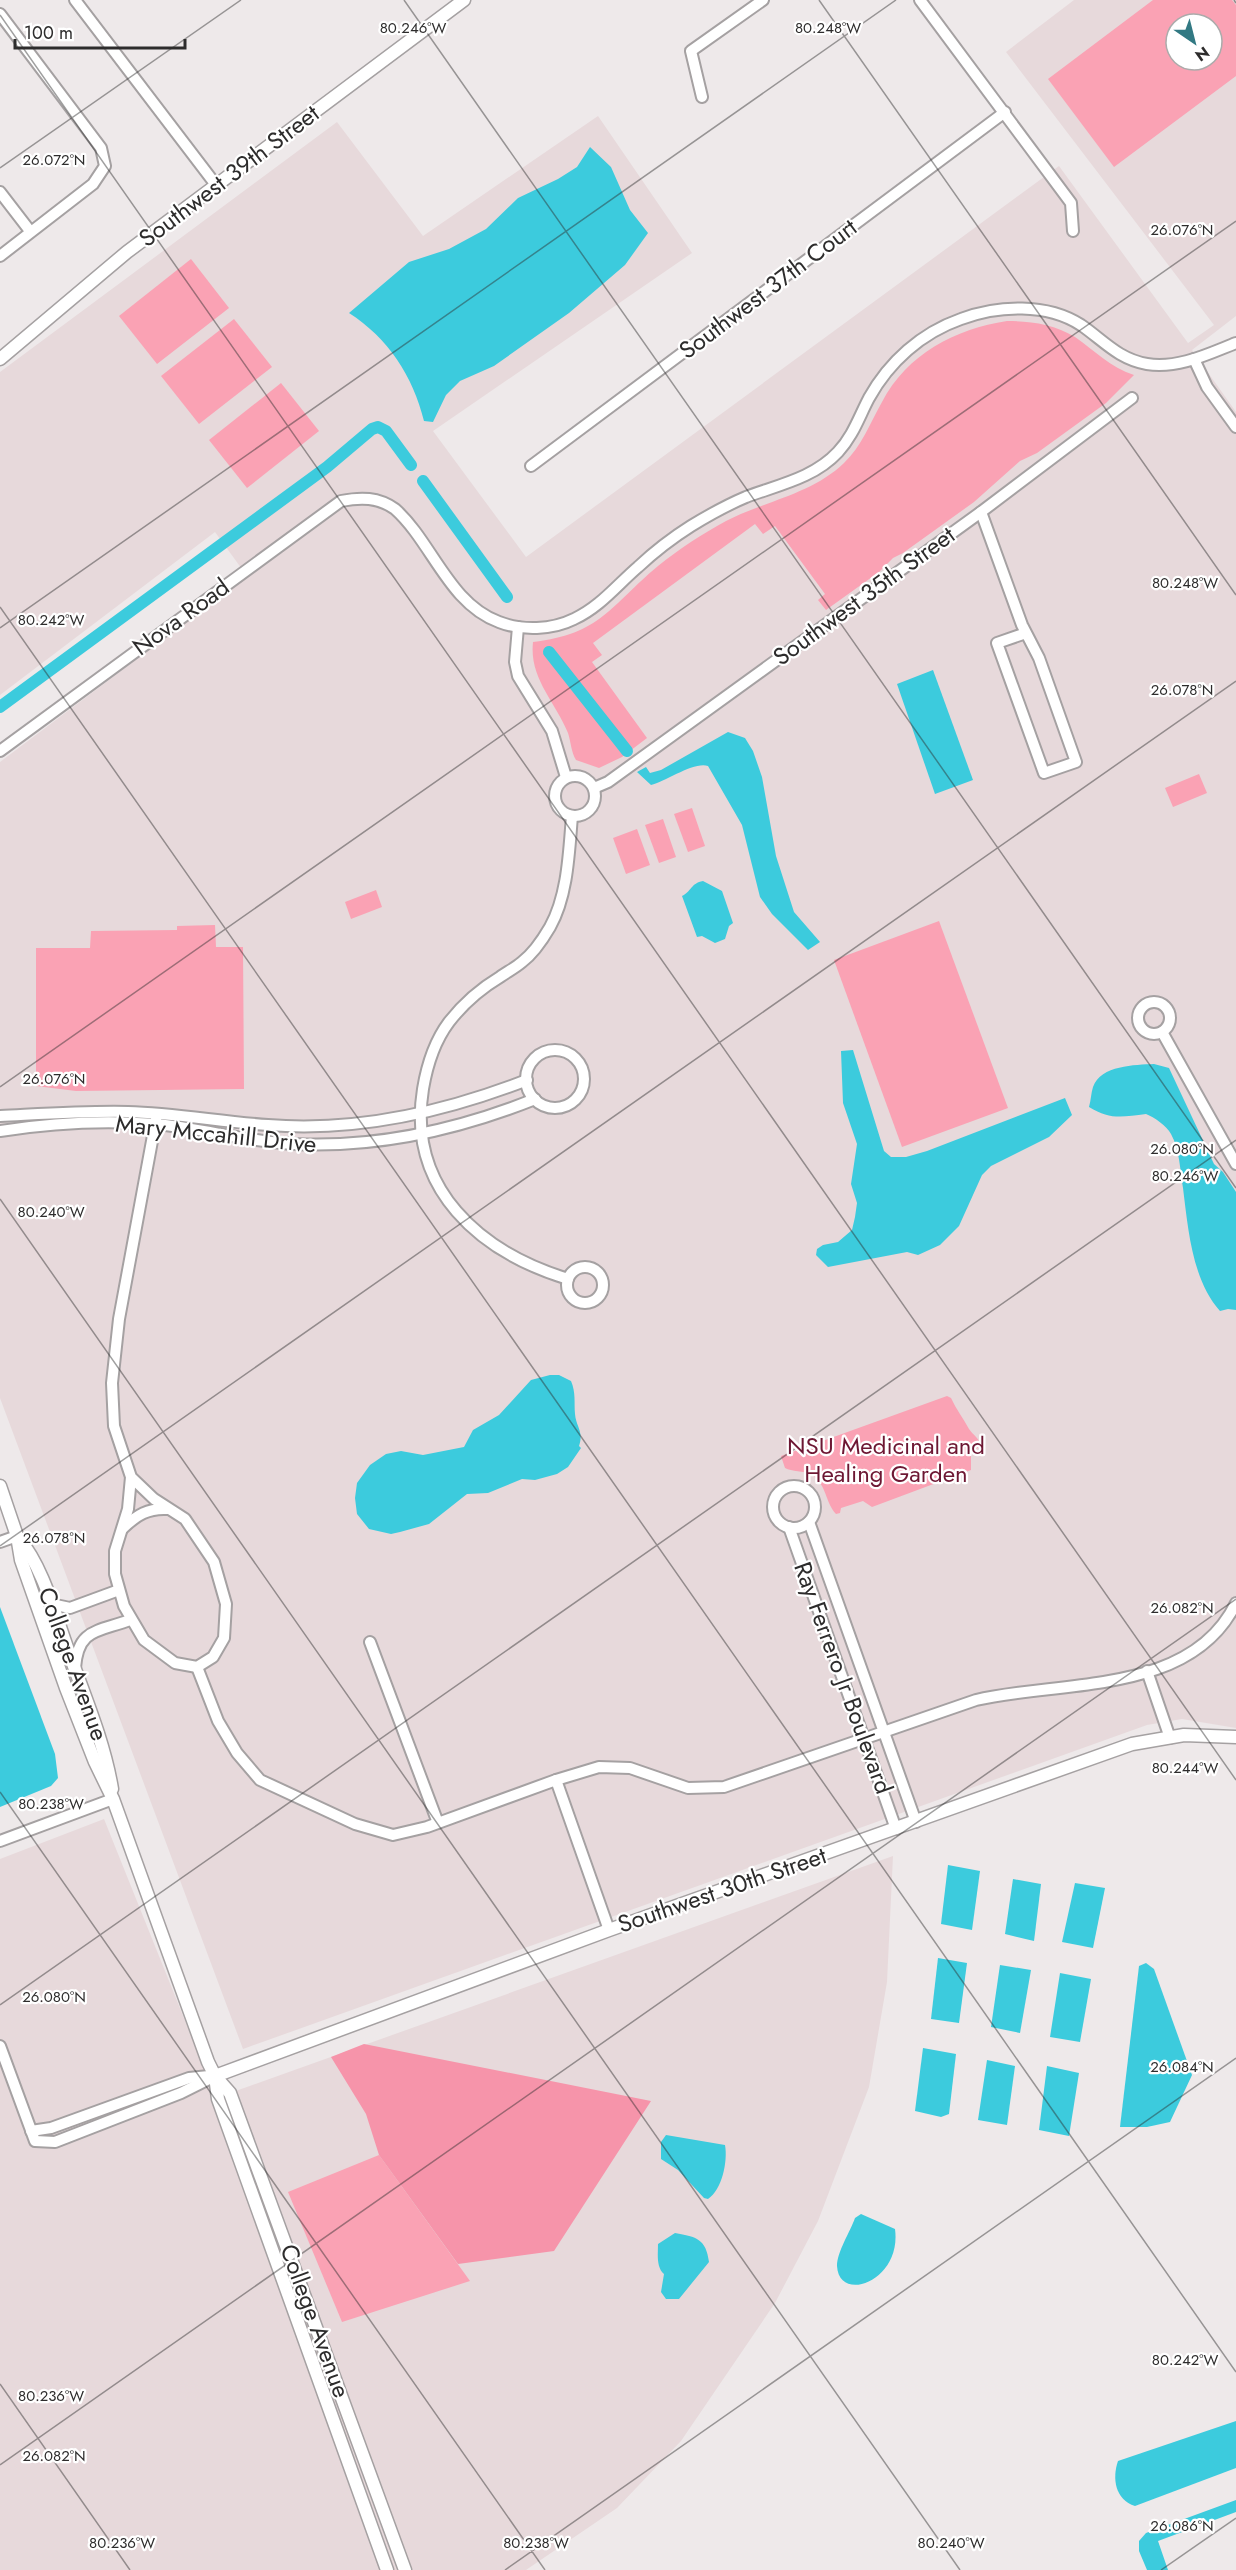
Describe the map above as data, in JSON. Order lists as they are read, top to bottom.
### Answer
{
  "streets": {
    "street": [
      "Southwest 39th Street",
      "Southwest 37th Court",
      "Southwest 35th Street",
      "Nova Road",
      "Mary Mccahill Drive",
      "College Avenue",
      "Ray Ferrero Jr Boulevard",
      "Southwest 30th Street"
    ]
  },
  "crossings": [
    ["College Avenue", "Southwest 30th Street"],
    ["Ray Ferrero Jr Boulevard", "Southwest 30th Street"]
  ],
  "parks": ["NSU Medicinal and Healing Garden"],
  "scale_bar": "100 m",
  "north": "bottom right",
  "coordinates": [
    "80.246°W",
    "80.248°W",
    "26.072°N",
    "26.076°N",
    "80.242°W",
    "26.078°N",
    "26.080°N",
    "80.240°W",
    "26.082°N",
    "80.244°W",
    "80.238°W",
    "26.084°N",
    "80.236°W",
    "26.086°N"
  ]
}
